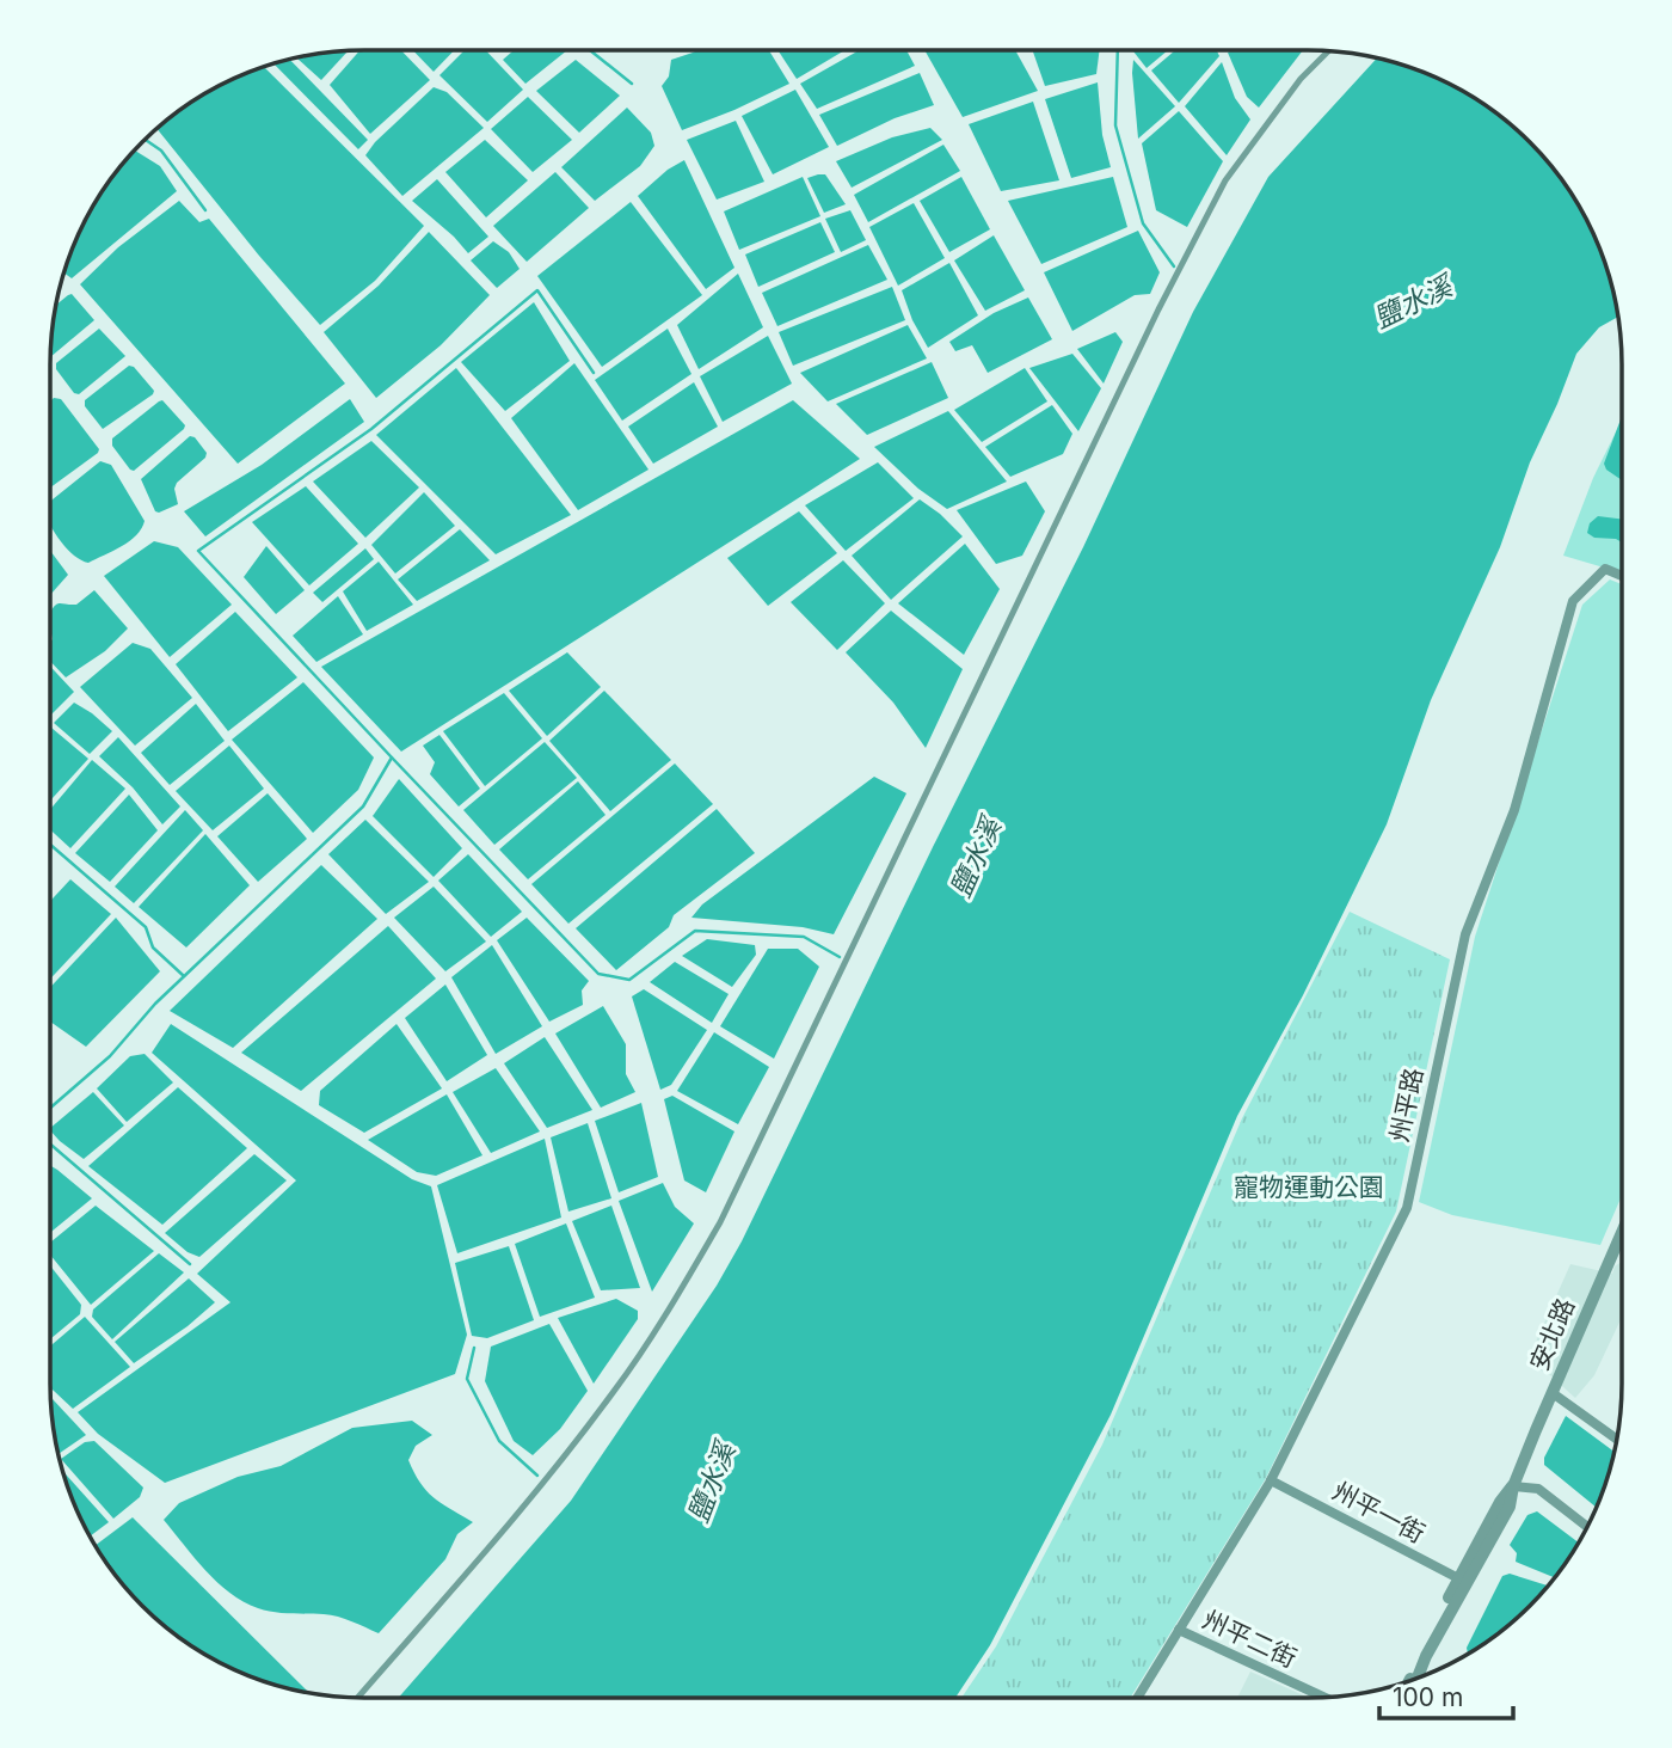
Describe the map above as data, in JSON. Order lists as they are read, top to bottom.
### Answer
{
  "streets": {
    "street": [
      "州平路",
      "安北路",
      "州平一街",
      "州平二街"
    ]
  },
  "crossings": [
    ["州平路", "州平一街"],
    ["州平路", "州平二街"],
    ["安北路", "州平一街"]
  ],
  "water": ["鹽水溪"],
  "parks": ["寵物運動公園"],
  "scale_bar": "100 m"
}
